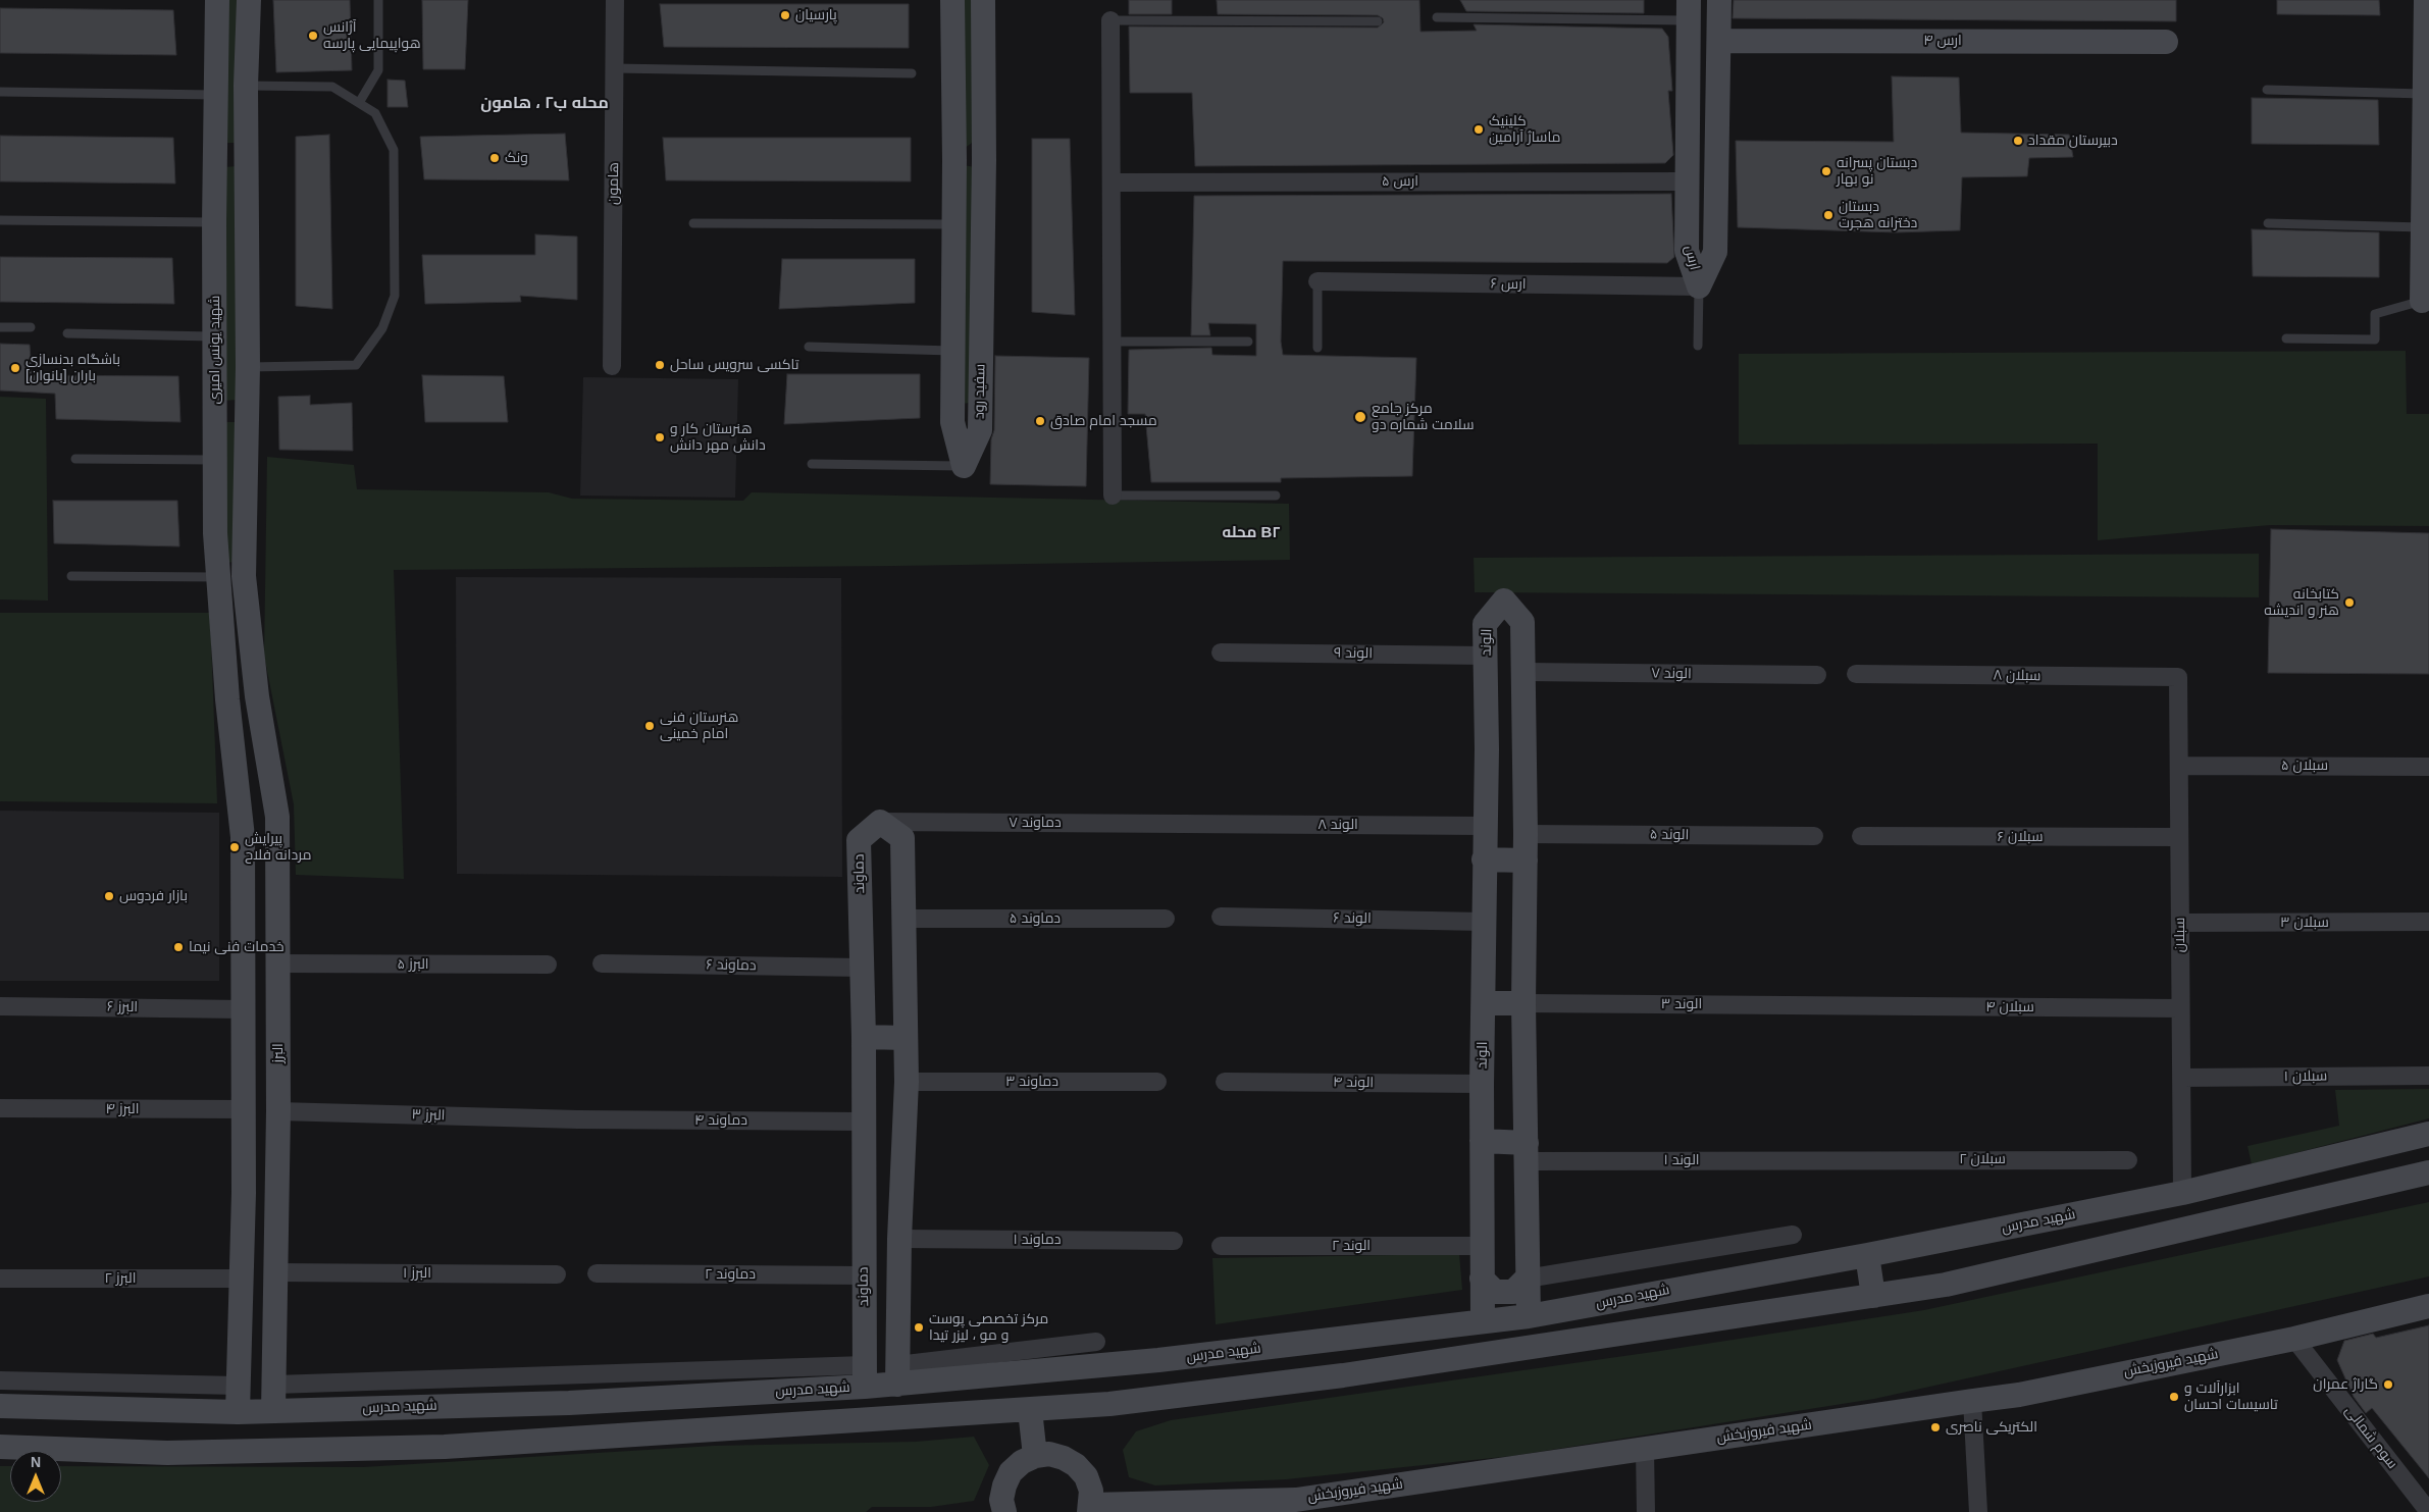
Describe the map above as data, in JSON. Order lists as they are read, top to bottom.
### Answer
{
  "streets": {
    "main road": [
      "ارس ۴",
      "ارس",
      "شهید یونس امیری",
      "سفید رود",
      "الوند",
      "دماوند",
      "البرز",
      "شهید مدرس",
      "شهید فیروزبخش"
    ],
    "street": [
      "ارس ۵",
      "هامون",
      "ارس ۶",
      "الوند ۹",
      "الوند ۷",
      "سبلان ۸",
      "سبلان ۵",
      "دماوند ۷",
      "الوند ۸",
      "الوند ۵",
      "سبلان ۶",
      "دماوند ۵",
      "الوند ۶",
      "سبلان ۳",
      "سبلان",
      "البرز ۵",
      "دماوند ۶",
      "الوند ۳",
      "البرز ۶",
      "سبلان ۴",
      "سبلان ۱",
      "دماوند ۳",
      "الوند ۴",
      "البرز ۴",
      "البرز ۳",
      "دماوند ۴",
      "سبلان ۲",
      "الوند ۱",
      "دماوند ۱",
      "الوند ۲",
      "البرز ۱",
      "دماوند ۲",
      "البرز ۲",
      "سوم شمالی"
    ]
  },
  "crossings": [
    ["ارس ۴", "ارس"],
    ["ارس ۵", "ارس"],
    ["ارس", "ارس ۶"],
    ["الوند", "الوند ۹"],
    ["الوند", "الوند ۷"],
    ["الوند", "الوند ۸"],
    ["الوند", "الوند ۵"],
    ["الوند", "الوند ۶"],
    ["الوند", "الوند ۳"],
    ["الوند", "الوند ۴"],
    ["الوند", "الوند ۱"],
    ["الوند", "شهید مدرس"],
    ["الوند", "الوند ۲"],
    ["سبلان ۸", "سبلان"],
    ["سبلان ۵", "سبلان"],
    ["دماوند ۷", "الوند ۸"],
    ["دماوند ۷", "دماوند"],
    ["سبلان ۶", "سبلان"],
    ["دماوند", "دماوند ۶"],
    ["دماوند", "دماوند ۴"],
    ["دماوند", "شهید مدرس"],
    ["دماوند", "دماوند ۲"],
    ["سبلان ۳", "سبلان"],
    ["سبلان", "سبلان ۴"],
    ["سبلان", "سبلان ۱"],
    ["سبلان", "شهید مدرس"],
    ["البرز ۵", "البرز"],
    ["الوند ۳", "سبلان ۴"],
    ["البرز", "البرز ۳"],
    ["البرز", "شهید مدرس"],
    ["البرز", "البرز ۱"],
    ["البرز ۳", "دماوند ۴"],
    ["سبلان ۲", "الوند ۱"],
    ["شهید فیروزبخش", "سوم شمالی"]
  ],
  "districts": ["محله ب۲ ، هامون", "محله B۲"],
  "places": [
    "پارسیان",
    "آژانس هواپیمایی پارسه",
    "کلینیک ماساژ آرامین",
    "دبیرستان مقداد",
    "ونک",
    "دبستان پسرانه نو بهار",
    "دبستان دخترانه هجرت",
    "تاکسی سرویس ساحل",
    "باشگاه بدنسازی باران [بانوان]",
    "مرکز جامع سلامت شماره دو",
    "مسجد امام صادق",
    "هنرستان کار و دانش مهر دانش",
    "کتابخانه هنر و اندیشه",
    "هنرستان فنی امام خمینی",
    "پیرایش مردانه فلاح",
    "بازار فردوس",
    "خدمات فنی نیما",
    "مرکز تخصصی پوست و مو ، لیزر تیدا",
    "گاراژ عمران",
    "ابزارآلات و تاسیسات احسان",
    "الکتریکی ناصری"
  ],
  "north": "top"
}
